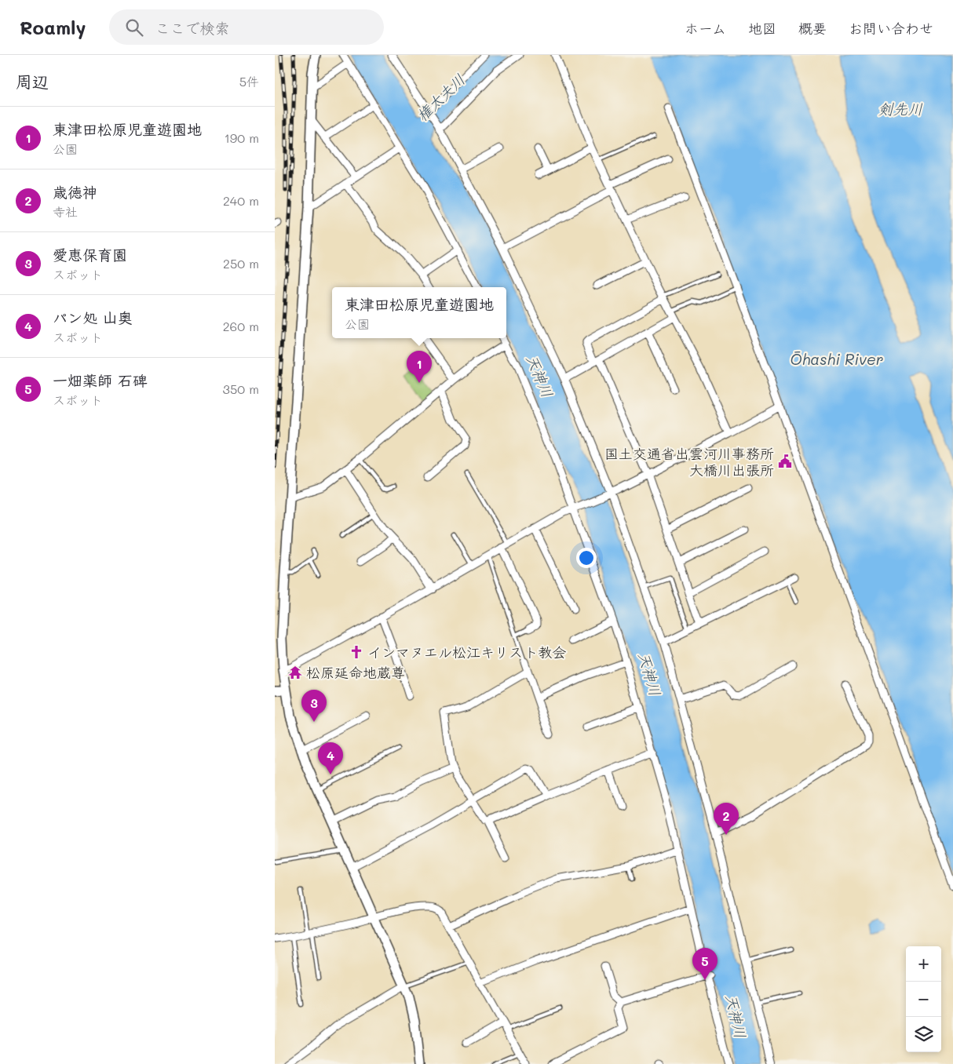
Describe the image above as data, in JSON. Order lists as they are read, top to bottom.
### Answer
{
  "water": [
    "権太夫川",
    "剣先川",
    "Ōhashi River",
    "天神川"
  ],
  "places": {
    "public building": ["国土交通省出雲河川事務所 大橋川出張所"],
    "church": ["インマヌエル松江キリスト教会"],
    "temple": ["松原延命地蔵尊"]
  },
  "page": {
    "header": "Roamly",
    "search": "ここで検索",
    "nav": [
      "ホーム",
      "地図",
      "概要",
      "お問い合わせ"
    ],
    "heading": ["周辺", "5件"],
    "list": [
      {
        "mark": "1",
        "name": "東津田松原児童遊園地",
        "note": "公園",
        "value": "190 m"
      },
      {
        "mark": "2",
        "name": "歳徳神",
        "note": "寺社",
        "value": "240 m"
      },
      {
        "mark": "3",
        "name": "愛恵保育園",
        "note": "スポット",
        "value": "250 m"
      },
      {
        "mark": "4",
        "name": "パン処 山奥",
        "note": "スポット",
        "value": "260 m"
      },
      {
        "mark": "5",
        "name": "一畑薬師 石碑",
        "note": "スポット",
        "value": "350 m"
      }
    ],
    "popup": ["東津田松原児童遊園地", "公園"],
    "pins": [
      "1",
      "3",
      "4",
      "2",
      "5"
    ],
    "map_buttons": ["+", "−"]
  }
}
